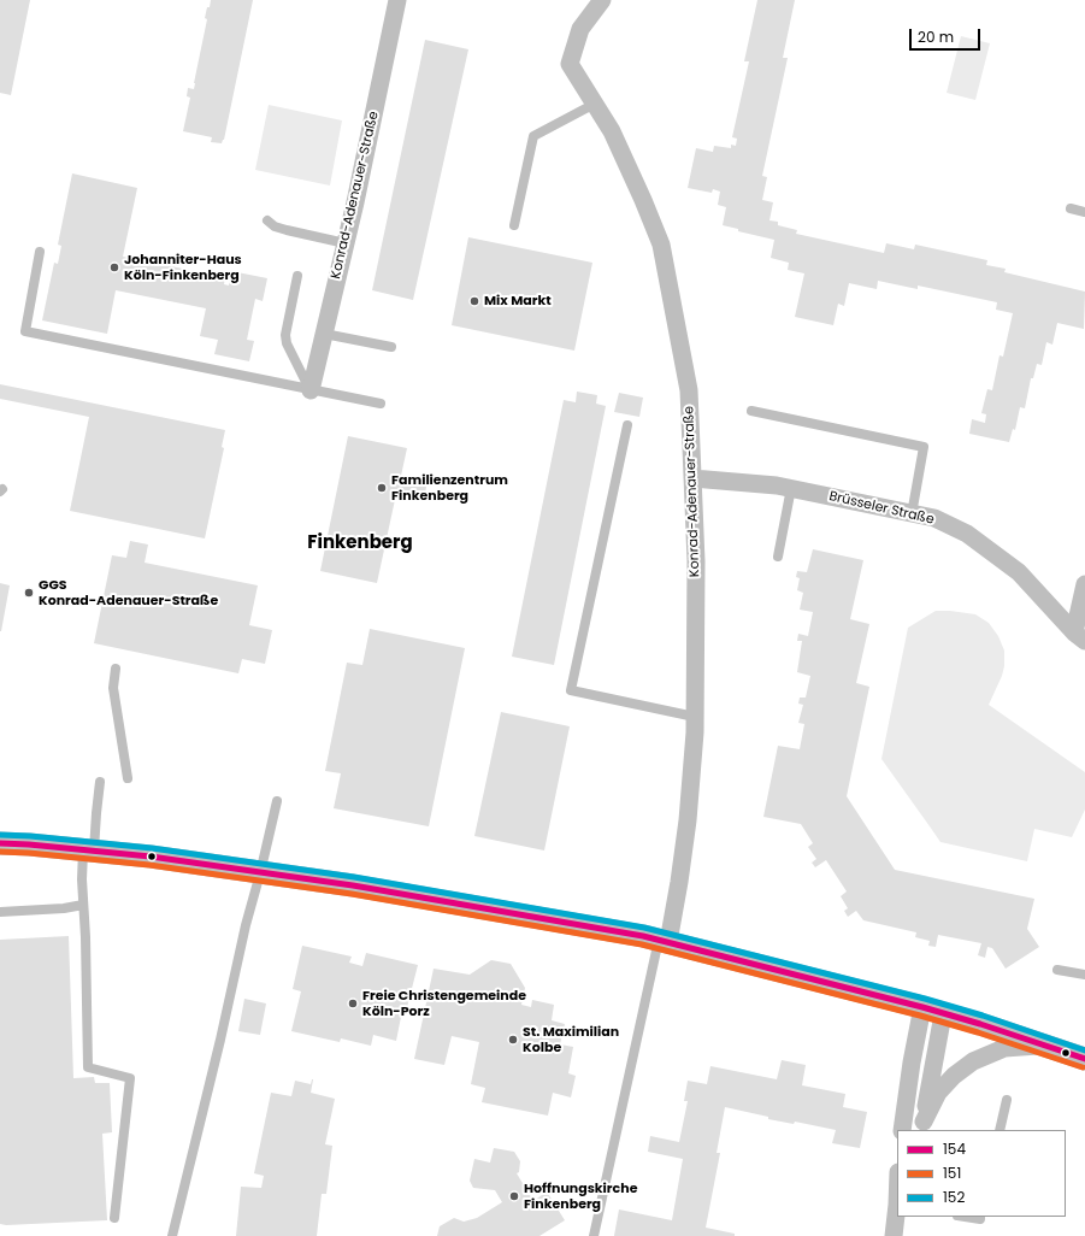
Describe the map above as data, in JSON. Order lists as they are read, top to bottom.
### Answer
{
  "streets": {
    "street": ["Konrad-Adenauer-Straße", "Brüsseler Straße"]
  },
  "crossings": [
    ["Konrad-Adenauer-Straße", "Brüsseler Straße"]
  ],
  "districts": ["Finkenberg"],
  "places": [
    "Johanniter-Haus Köln-Finkenberg",
    "Mix Markt",
    "Familienzentrum Finkenberg",
    "GGS Konrad-Adenauer-Straße",
    "Freie Christengemeinde Köln-Porz",
    "St. Maximilian Kolbe",
    "Hoffnungskirche Finkenberg"
  ],
  "lines": ["transit line 152", "transit line 154", "transit line 151"],
  "legend": ["154", "151", "152"],
  "scale_bar": "20 m"
}
